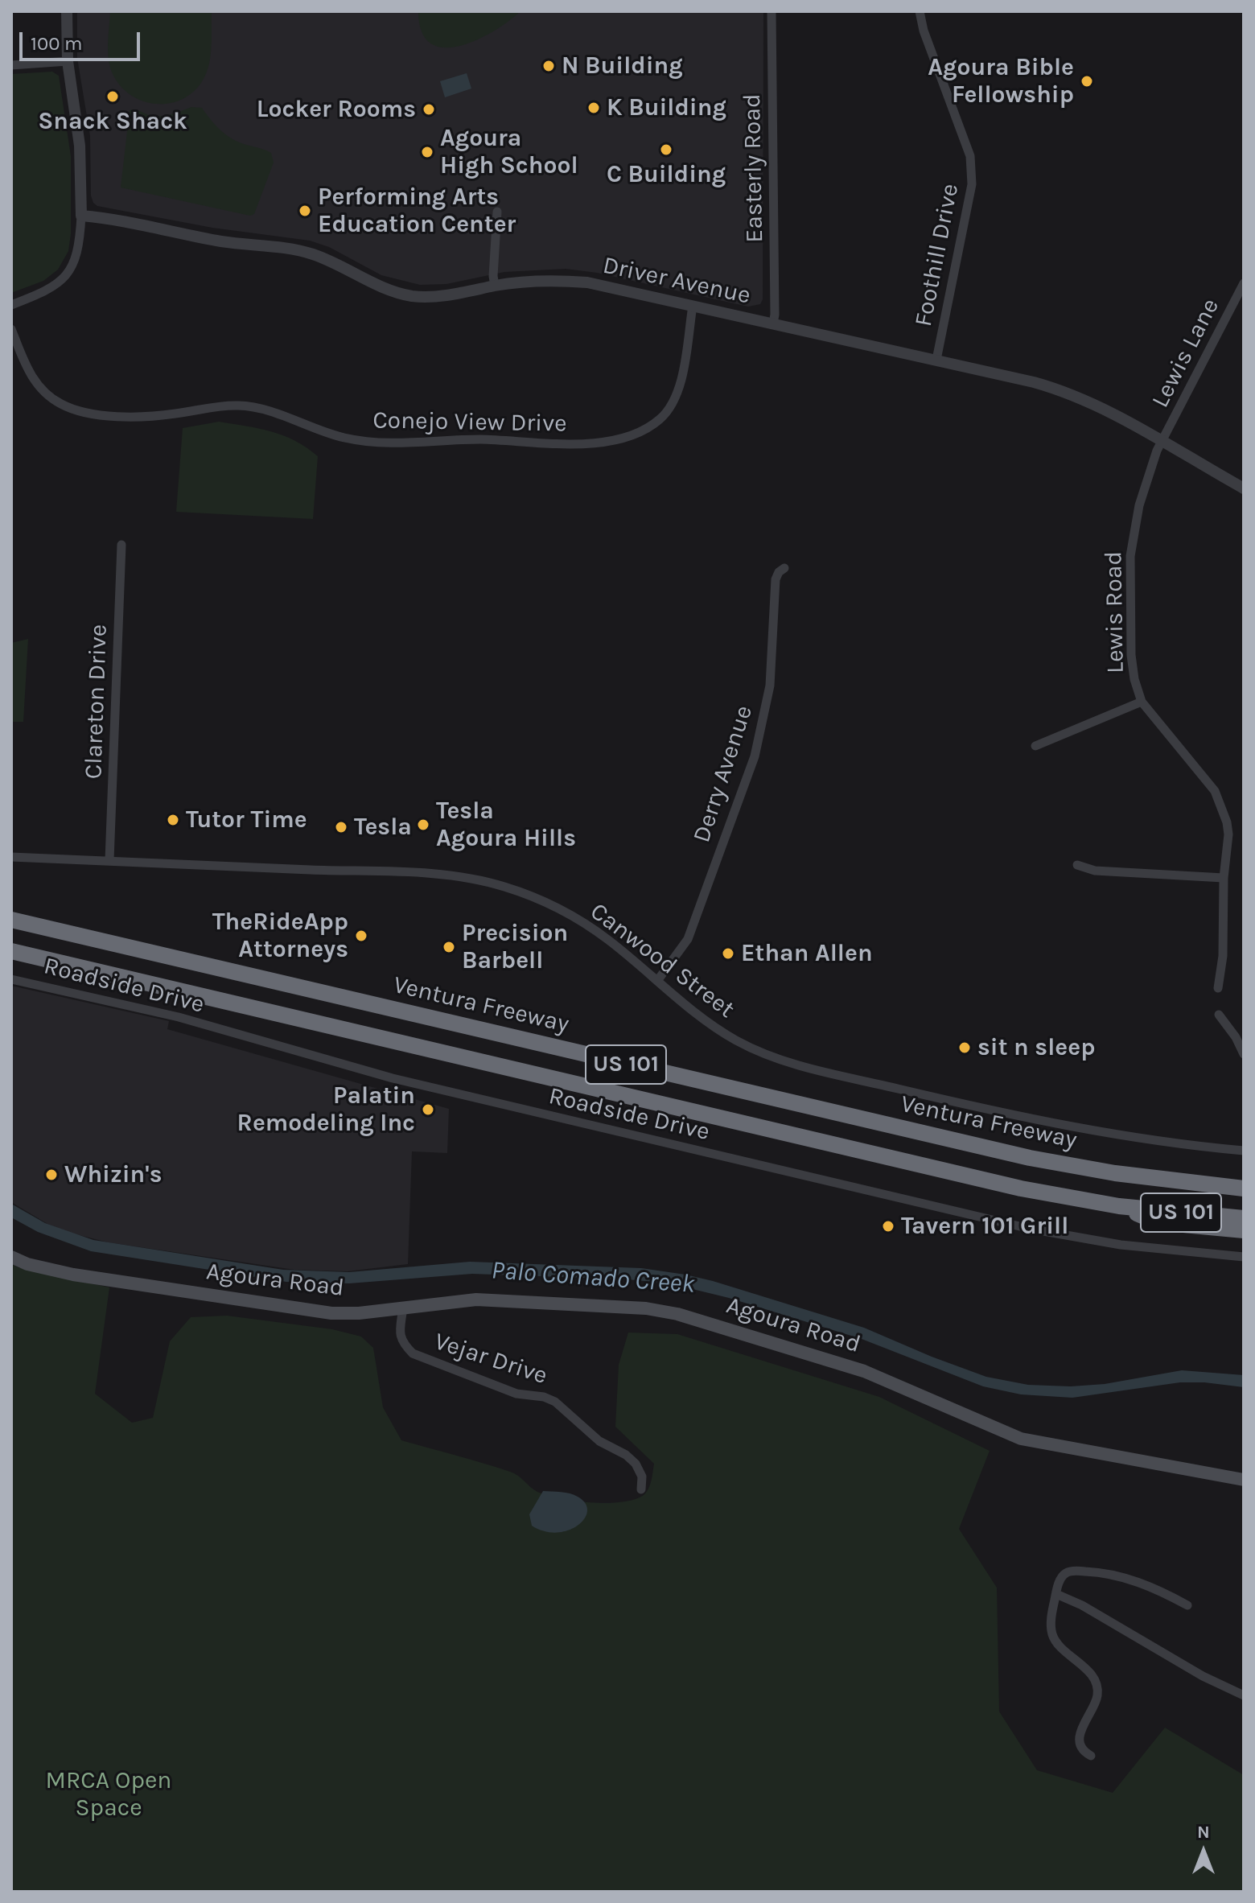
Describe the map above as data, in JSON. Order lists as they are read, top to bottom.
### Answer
{
  "streets": {
    "highway": ["Ventura Freeway", "US 101"],
    "main road": ["Agoura Road"],
    "street": [
      "Easterly Road",
      "Foothill Drive",
      "Driver Avenue",
      "Lewis Lane",
      "Conejo View Drive",
      "Lewis Road",
      "Clareton Drive",
      "Derry Avenue",
      "Canwood Street",
      "Roadside Drive",
      "Vejar Drive"
    ]
  },
  "crossings": [
    ["Easterly Road", "Driver Avenue"],
    ["Foothill Drive", "Driver Avenue"],
    ["Driver Avenue", "Lewis Lane"],
    ["Driver Avenue", "Conejo View Drive"],
    ["Driver Avenue", "Lewis Road"],
    ["Lewis Lane", "Lewis Road"],
    ["Clareton Drive", "Canwood Street"],
    ["Derry Avenue", "Canwood Street"],
    ["Agoura Road", "Vejar Drive"]
  ],
  "water": ["Palo Comado Creek"],
  "parks": ["MRCA Open Space"],
  "places": [
    "N Building",
    "Agoura Bible Fellowship",
    "Snack Shack",
    "K Building",
    "Locker Rooms",
    "C Building",
    "Agoura High School",
    "Performing Arts Education Center",
    "Tutor Time",
    "Tesla Agoura Hills",
    "Tesla",
    "TheRideApp Attorneys",
    "Precision Barbell",
    "Ethan Allen",
    "sit n sleep",
    "Palatin Remodeling Inc",
    "Whizin's",
    "Tavern 101 Grill"
  ],
  "scale_bar": "100 m",
  "north": "top"
}
